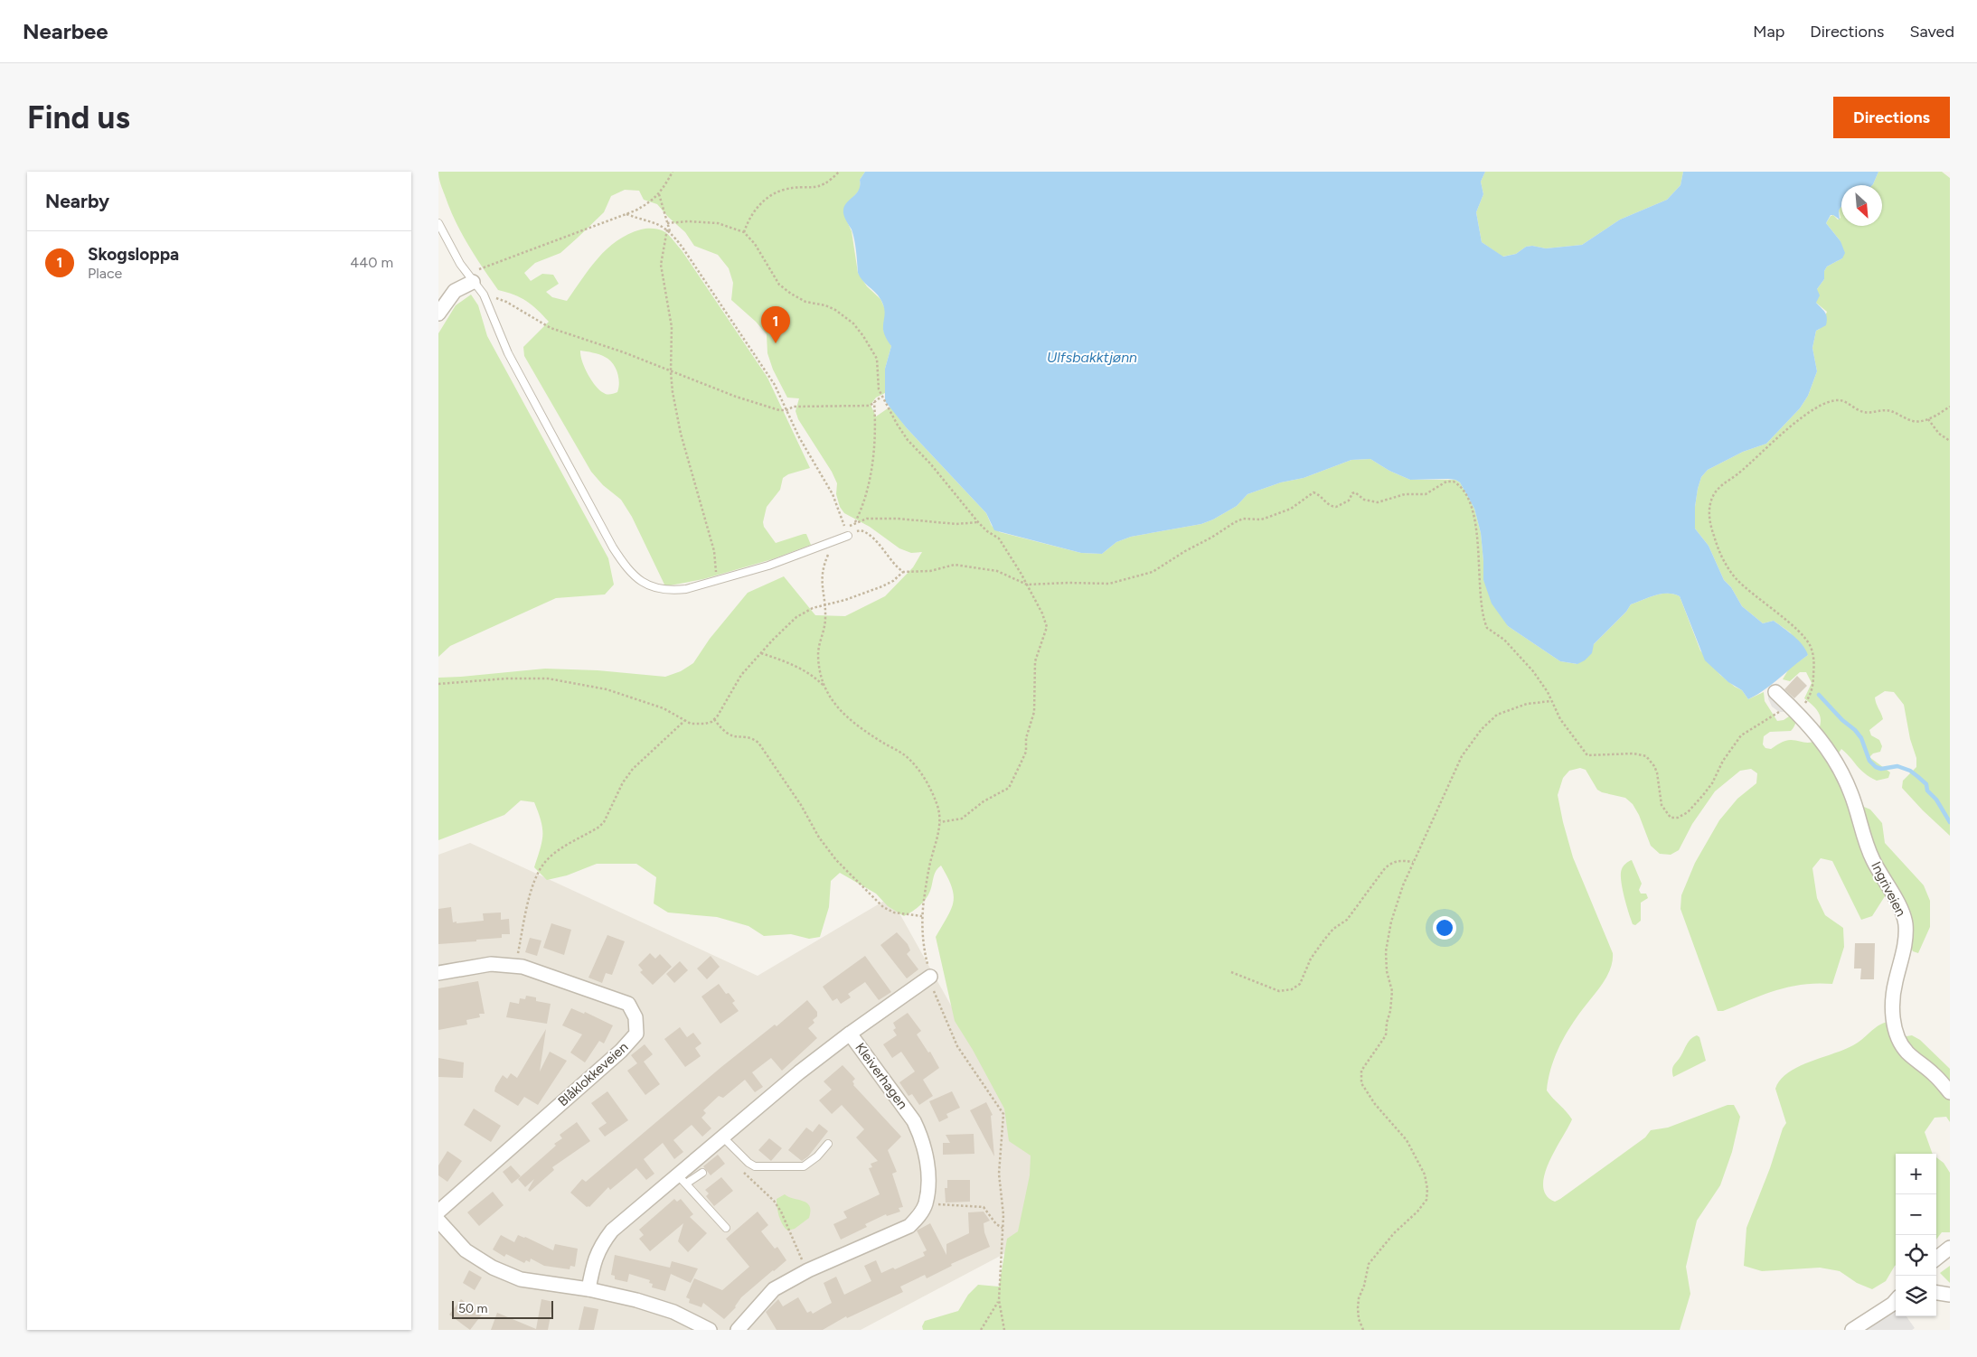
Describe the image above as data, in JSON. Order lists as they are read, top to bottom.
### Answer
{
  "streets": {
    "street": ["Ingriveien", "Blåklokkeveien", "Kleiverhagen"]
  },
  "water": ["Ulfsbakktjønn"],
  "scale_bar": "50 m",
  "north": "bottom right",
  "page": {
    "header": "Nearbee",
    "nav": ["Map", "Directions", "Saved"],
    "buttons": "Directions",
    "title": "Find us",
    "heading": "Nearby",
    "list": [
      {
        "mark": "1",
        "name": "Skogsloppa",
        "note": "Place",
        "value": "440 m"
      }
    ],
    "pins": "1",
    "map_buttons": ["+", "−"],
    "scale": "50 m"
  }
}
